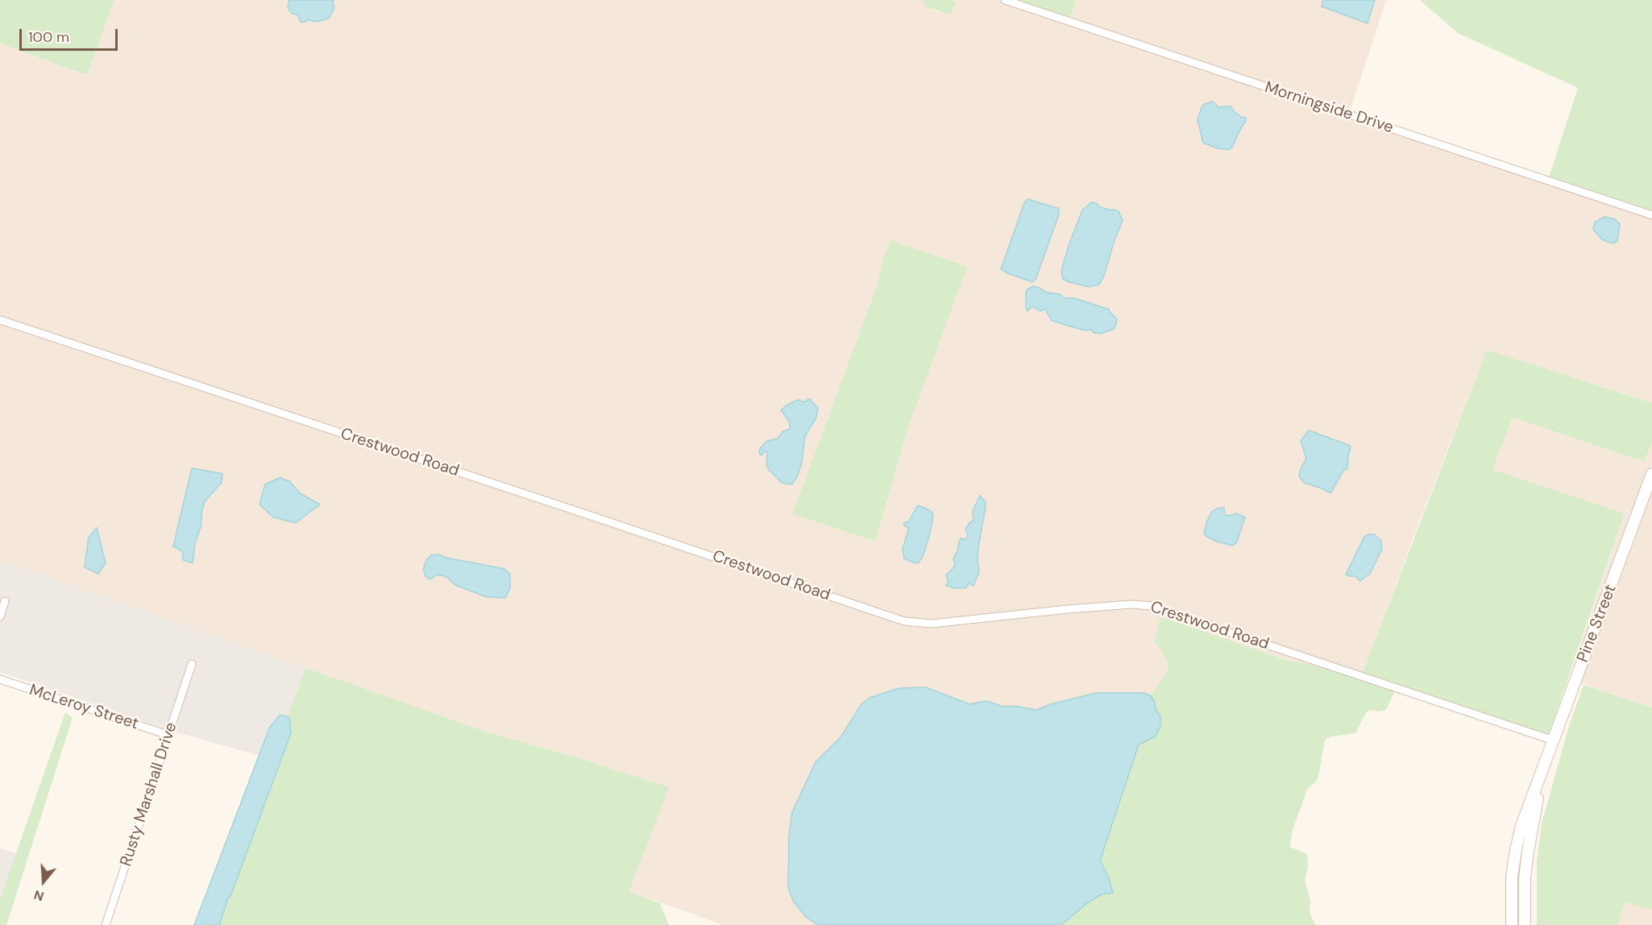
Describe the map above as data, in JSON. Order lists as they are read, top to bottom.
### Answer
{
  "streets": {
    "main road": ["Pine Street"],
    "street": [
      "Morningside Drive",
      "Crestwood Road",
      "McLeroy Street",
      "Rusty Marshall Drive"
    ]
  },
  "crossings": [
    ["Crestwood Road", "Pine Street"],
    ["McLeroy Street", "Rusty Marshall Drive"]
  ],
  "scale_bar": "100 m",
  "north": "bottom"
}
